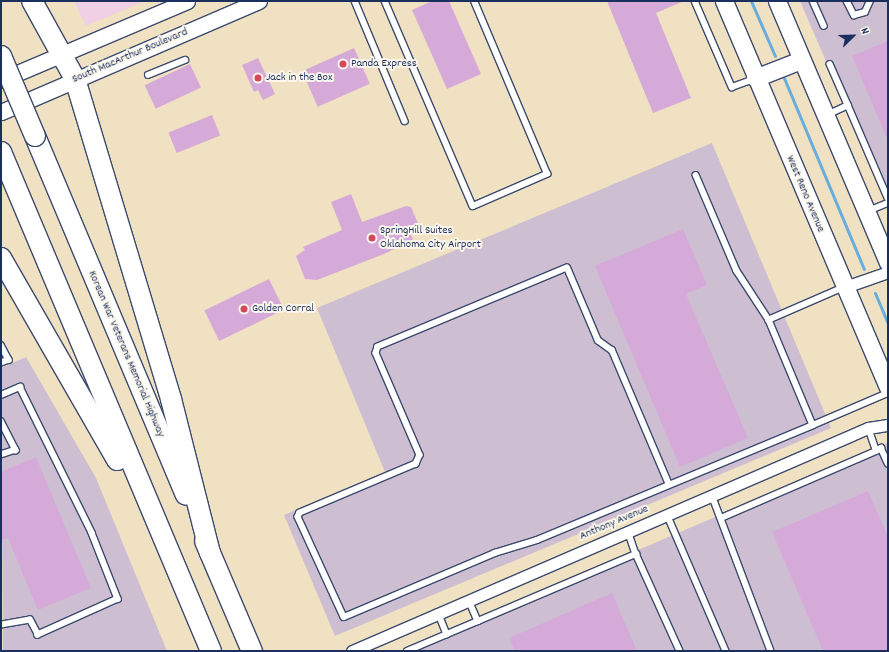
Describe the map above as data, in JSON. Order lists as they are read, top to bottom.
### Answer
{
  "streets": {
    "highway": ["Korean War Veterans Memorial Highway"],
    "main road": ["South MacArthur Boulevard", "West Reno Avenue"],
    "street": ["Anthony Avenue"]
  },
  "places": [
    "Panda Express",
    "Jack in the Box",
    "SpringHill Suites Oklahoma City Airport",
    "Golden Corral"
  ],
  "north": "top right"
}
